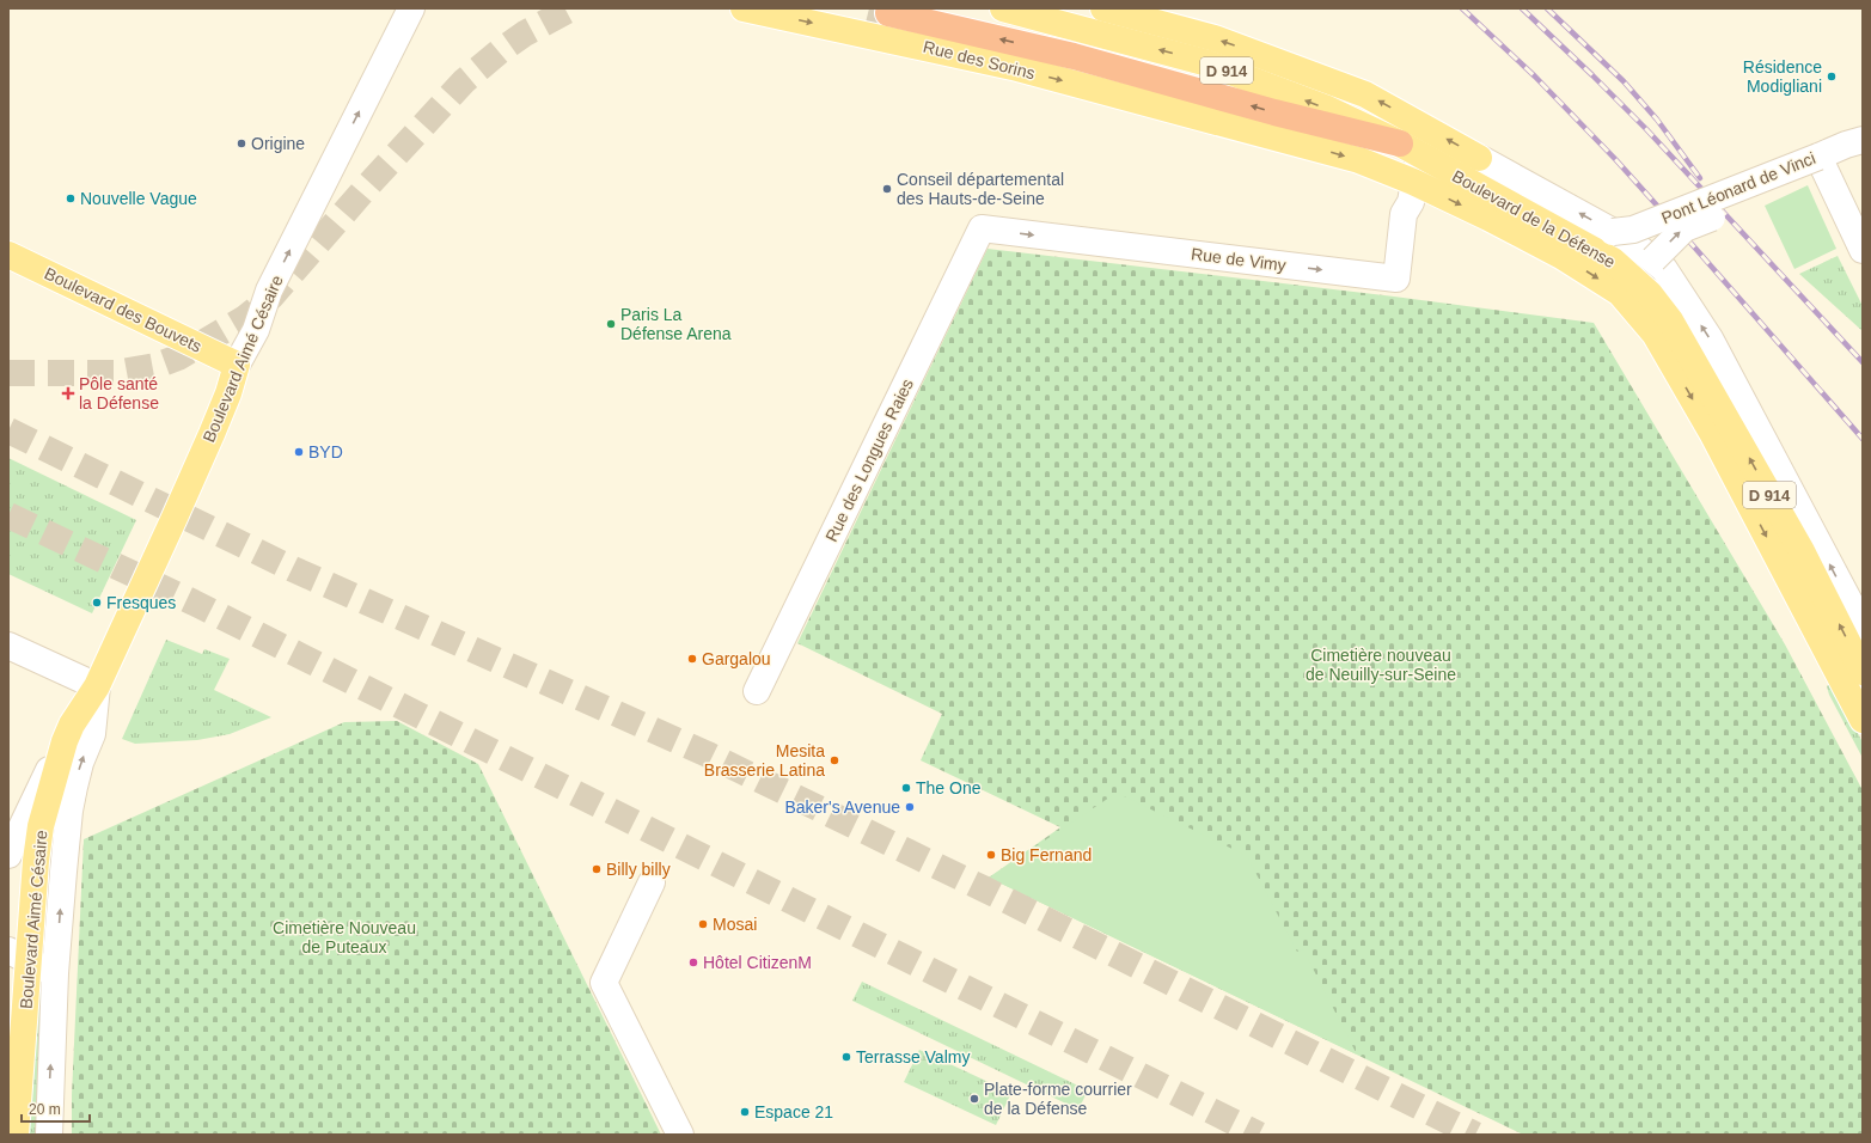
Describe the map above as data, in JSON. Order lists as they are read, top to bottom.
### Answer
{
  "streets": {
    "main road": [
      "Rue des Sorins",
      "D 914",
      "Boulevard de la Défense",
      "Boulevard des Bouvets",
      "Boulevard Aimé Césaire"
    ],
    "street": ["Pont Léonard de Vinci", "Rue de Vimy", "Rue des Longues Raies"]
  },
  "crossings": [
    ["Rue des Sorins", "Rue de Vimy"],
    ["Boulevard de la Défense", "Rue de Vimy"],
    ["Rue de Vimy", "Rue des Longues Raies"],
    ["Boulevard des Bouvets", "Boulevard Aimé Césaire"]
  ],
  "one_way": ["Rue de Vimy", "Boulevard Aimé Césaire"],
  "parks": ["Cimetière nouveau de Neuilly-sur-Seine", "Cimetière Nouveau de Puteaux"],
  "places": {
    "other": [
      "Résidence Modigliani",
      "Origine",
      "Conseil départemental des Hauts-de-Seine",
      "Nouvelle Vague",
      "Paris La Défense Arena",
      "BYD",
      "Fresques",
      "Gargalou",
      "Mesita Brasserie Latina",
      "The One",
      "Baker's Avenue",
      "Big Fernand",
      "Billy billy",
      "Mosai",
      "Hôtel CitizenM",
      "Terrasse Valmy",
      "Plate-forme courrier de la Défense",
      "Espace 21"
    ],
    "health": ["Pôle santé la Défense"]
  },
  "scale_bar": "20 m"
}
